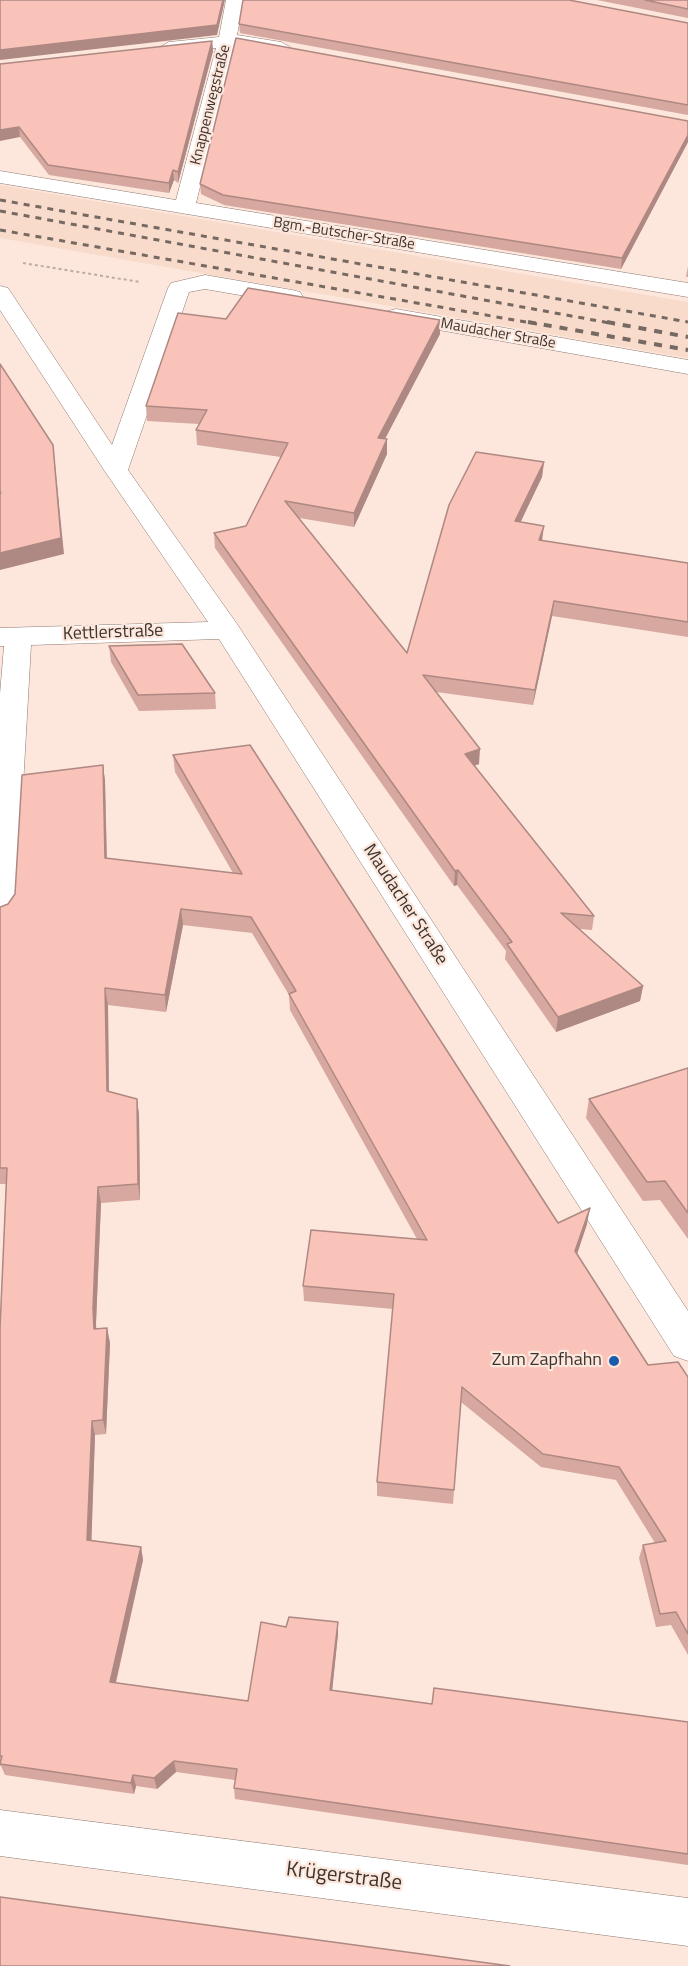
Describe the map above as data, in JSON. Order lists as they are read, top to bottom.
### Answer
{
  "streets": {
    "street": [
      "Knappenwegstraße",
      "Bgm.-Butscher-Straße",
      "Maudacher Straße",
      "Kettlerstraße",
      "Krügerstraße"
    ]
  },
  "crossings": [
    ["Knappenwegstraße", "Bgm.-Butscher-Straße"],
    ["Maudacher Straße", "Kettlerstraße"]
  ],
  "places": ["Zum Zapfhahn"]
}
